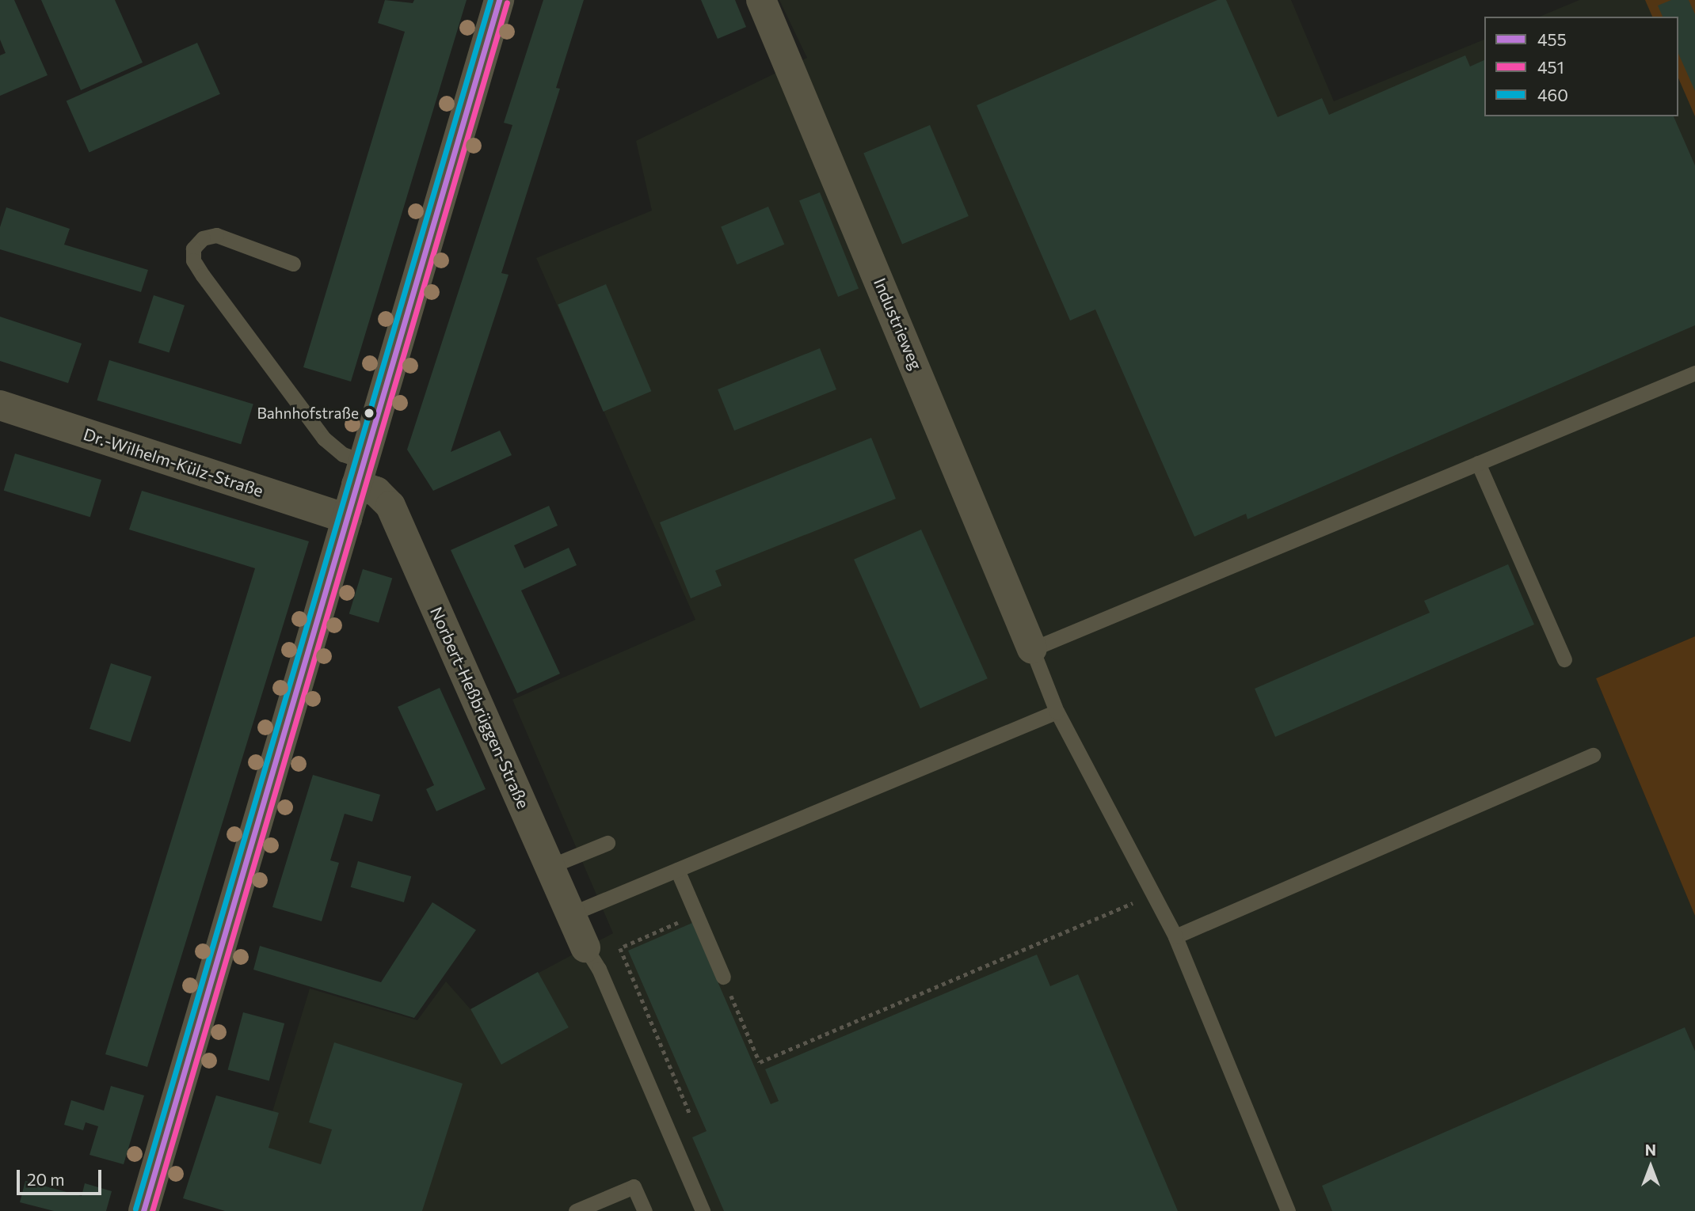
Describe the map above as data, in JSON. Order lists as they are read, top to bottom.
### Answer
{
  "streets": {
    "street": ["Industrieweg", "Dr.-Wilhelm-Külz-Straße", "Norbert-Heßbrüggen-Straße"]
  },
  "places": ["Bahnhofstraße"],
  "lines": ["transit line 455", "transit line 460", "transit line 451"],
  "legend": ["455", "451", "460"],
  "scale_bar": "20 m",
  "north": "top"
}
